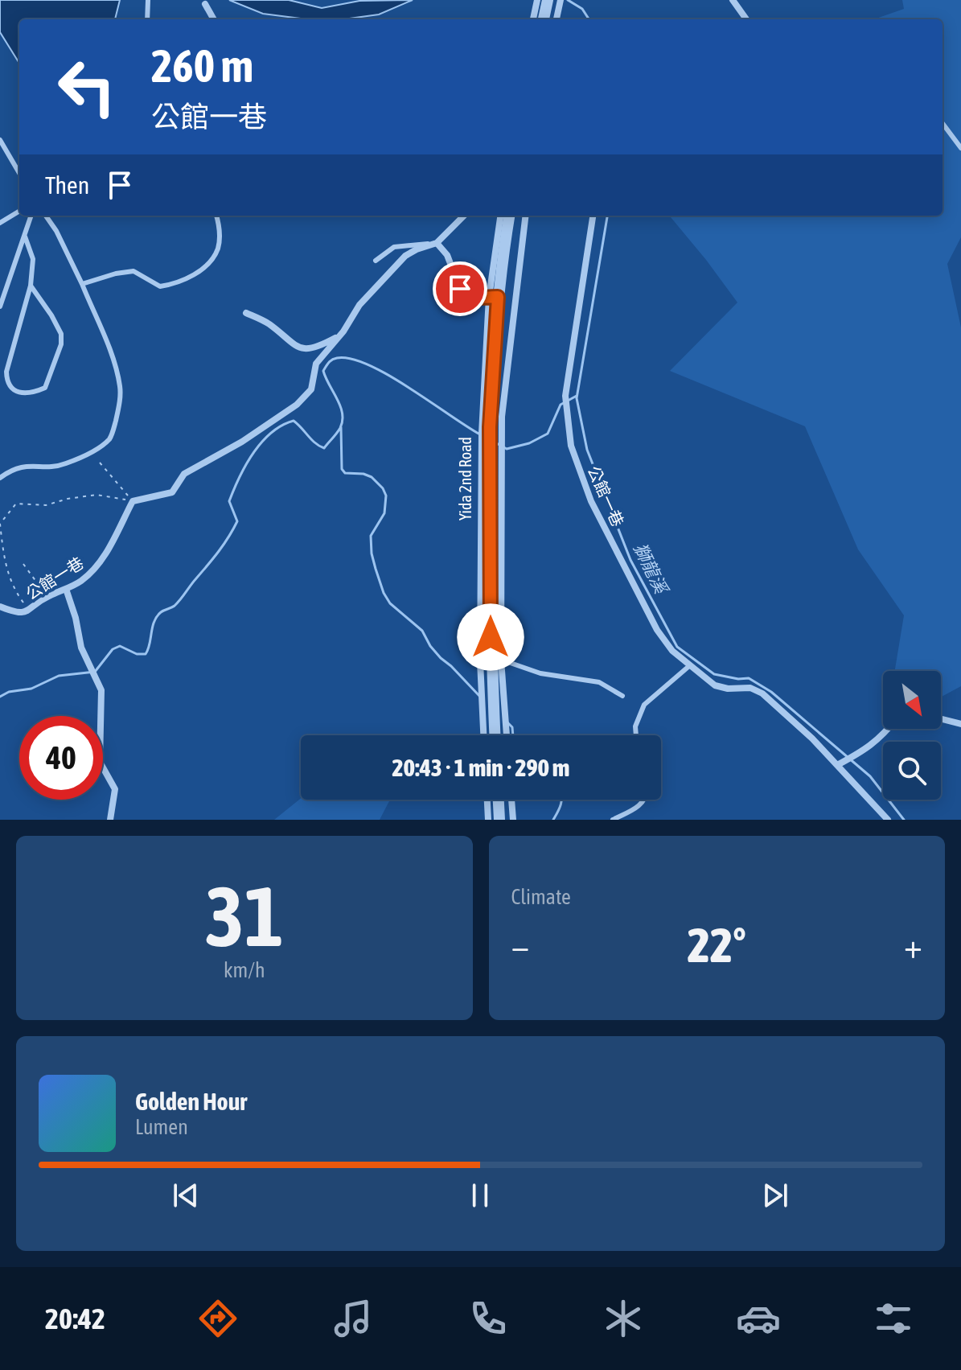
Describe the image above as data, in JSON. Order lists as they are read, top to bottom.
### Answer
{
  "streets": {
    "street": ["Yida 2nd Road", "公館一巷"]
  },
  "water": ["獅龍溪"],
  "north": "bottom right",
  "page": {
    "turn": ["260 m", "公館一巷"],
    "then": "Then",
    "limit": "40",
    "trip": "20:43 · 1 min · 290 m",
    "tile": [
      ["31", "km/h"],
      "Climate"
    ],
    "heat": ["−", "22°", "+"],
    "song": ["Golden Hour", "Lumen"],
    "tabs": "20:42"
  }
}
